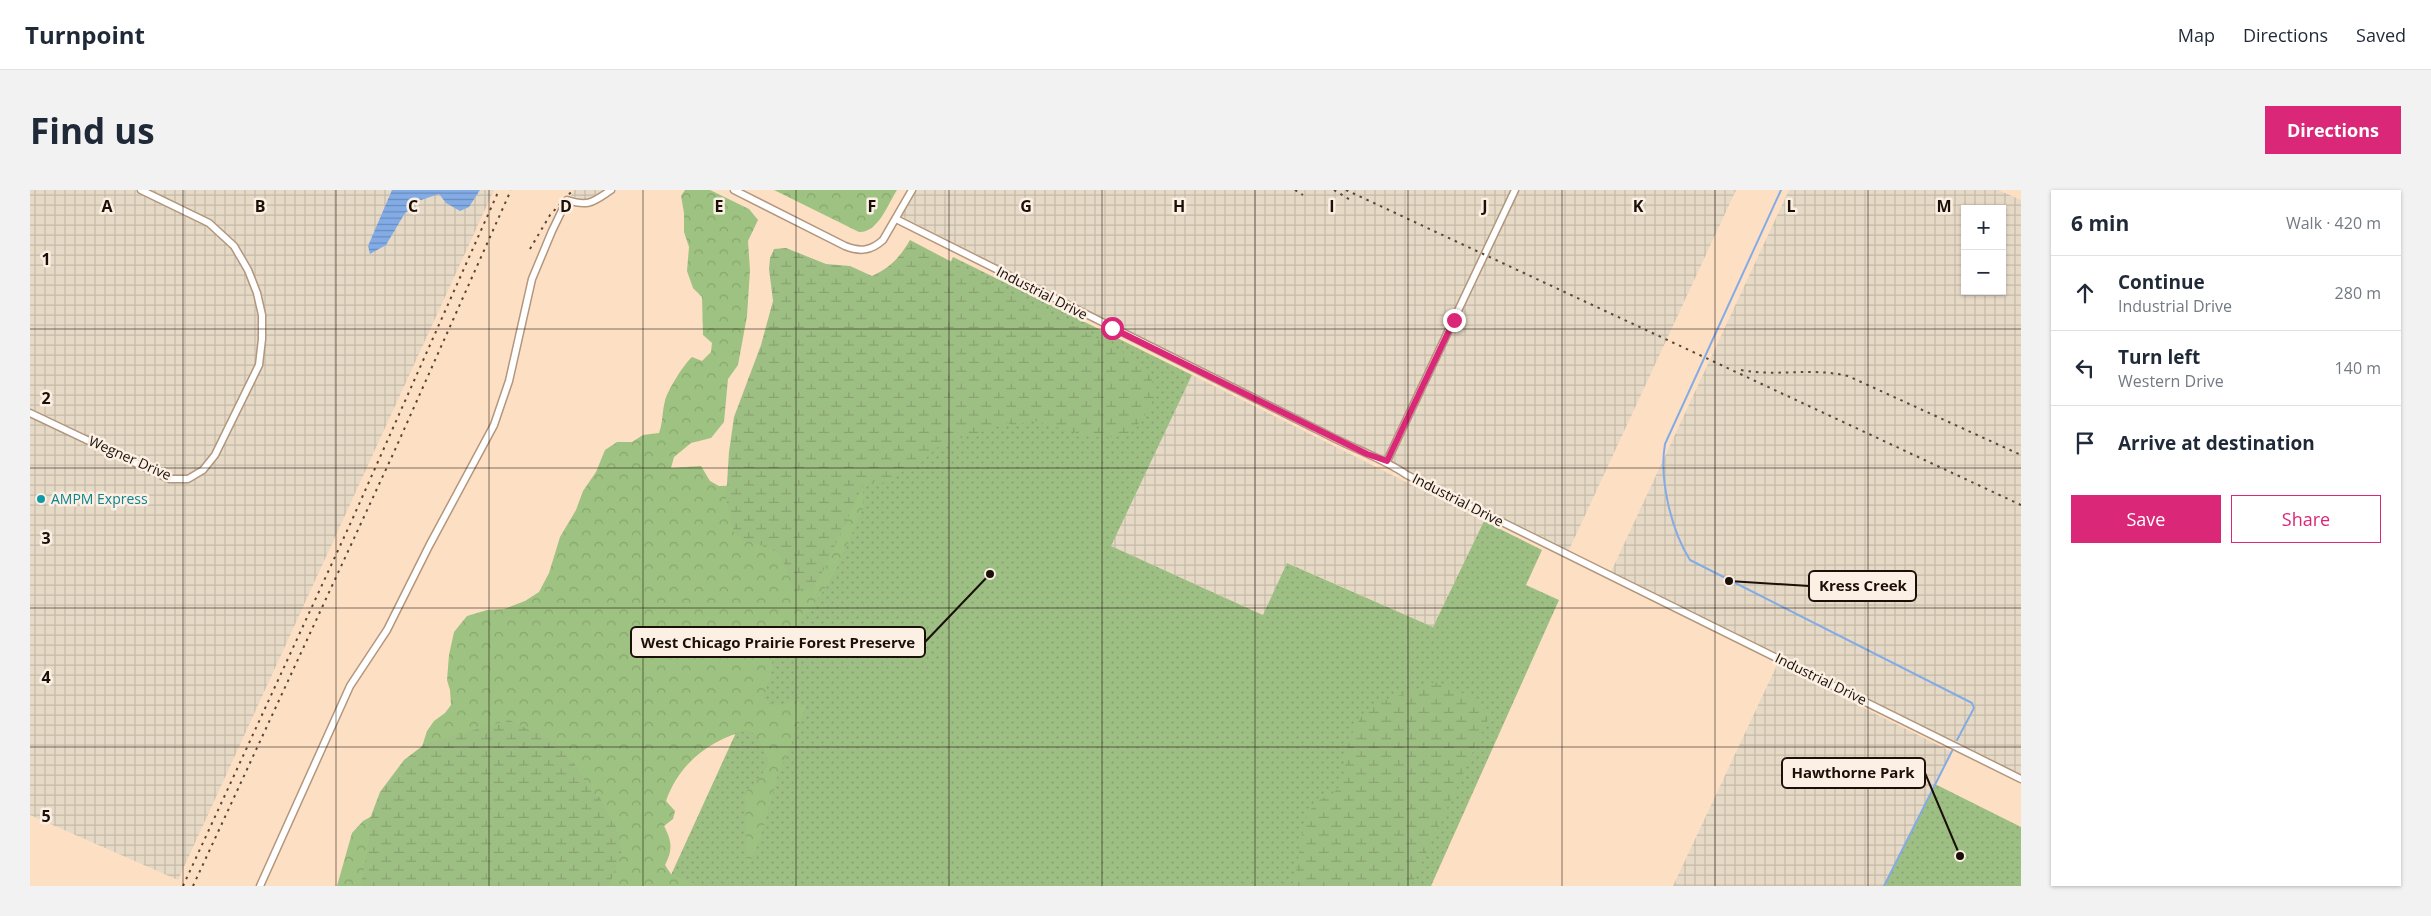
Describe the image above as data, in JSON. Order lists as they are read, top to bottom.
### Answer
{
  "streets": {
    "street": ["Industrial Drive", "Wegner Drive"]
  },
  "places": [
    "AMPM Express",
    "West Chicago Prairie Forest Preserve",
    "Kress Creek",
    "Hawthorne Park"
  ],
  "page": {
    "header": "Turnpoint",
    "nav": ["Map", "Directions", "Saved"],
    "buttons": [
      "Directions",
      ["Save", "Share"]
    ],
    "title": "Find us",
    "heading": ["6 min", "Walk · 420 m"],
    "map_buttons": ["+", "−"],
    "list": [
      ["Continue", "Industrial Drive", "280 m"],
      ["Turn left", "Western Drive", "140 m"],
      "Arrive at destination"
    ]
  },
  "grid": {
    "columns": [
      "A",
      "B",
      "C",
      "D",
      "E",
      "F",
      "G",
      "H",
      "I",
      "J",
      "K",
      "L",
      "M"
    ],
    "rows": [
      "1",
      "2",
      "3",
      "4",
      "5"
    ]
  }
}
